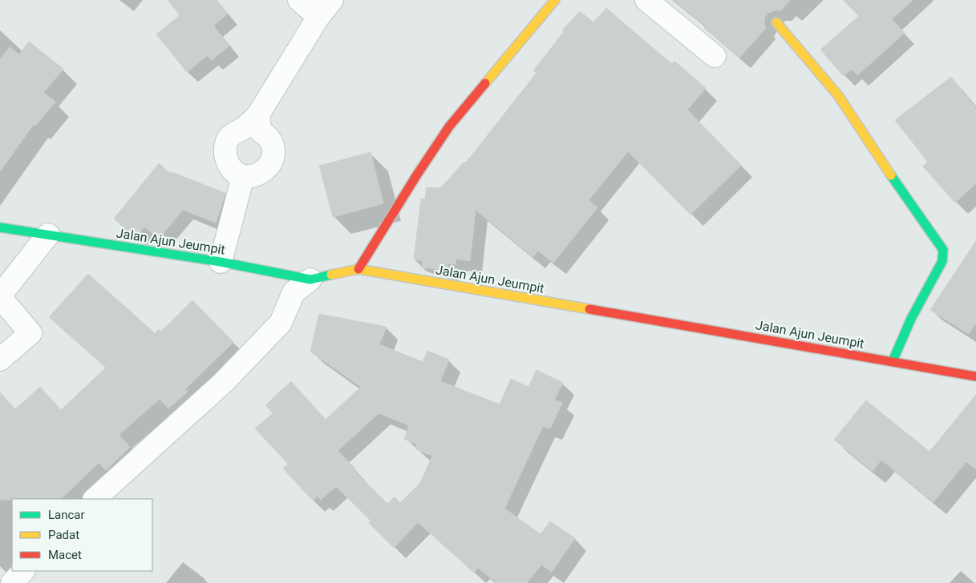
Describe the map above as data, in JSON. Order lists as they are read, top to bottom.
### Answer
{
  "streets": {
    "street": ["Jalan Ajun Jeumpit"]
  },
  "legend": ["Lancar", "Padat", "Macet"]
}
